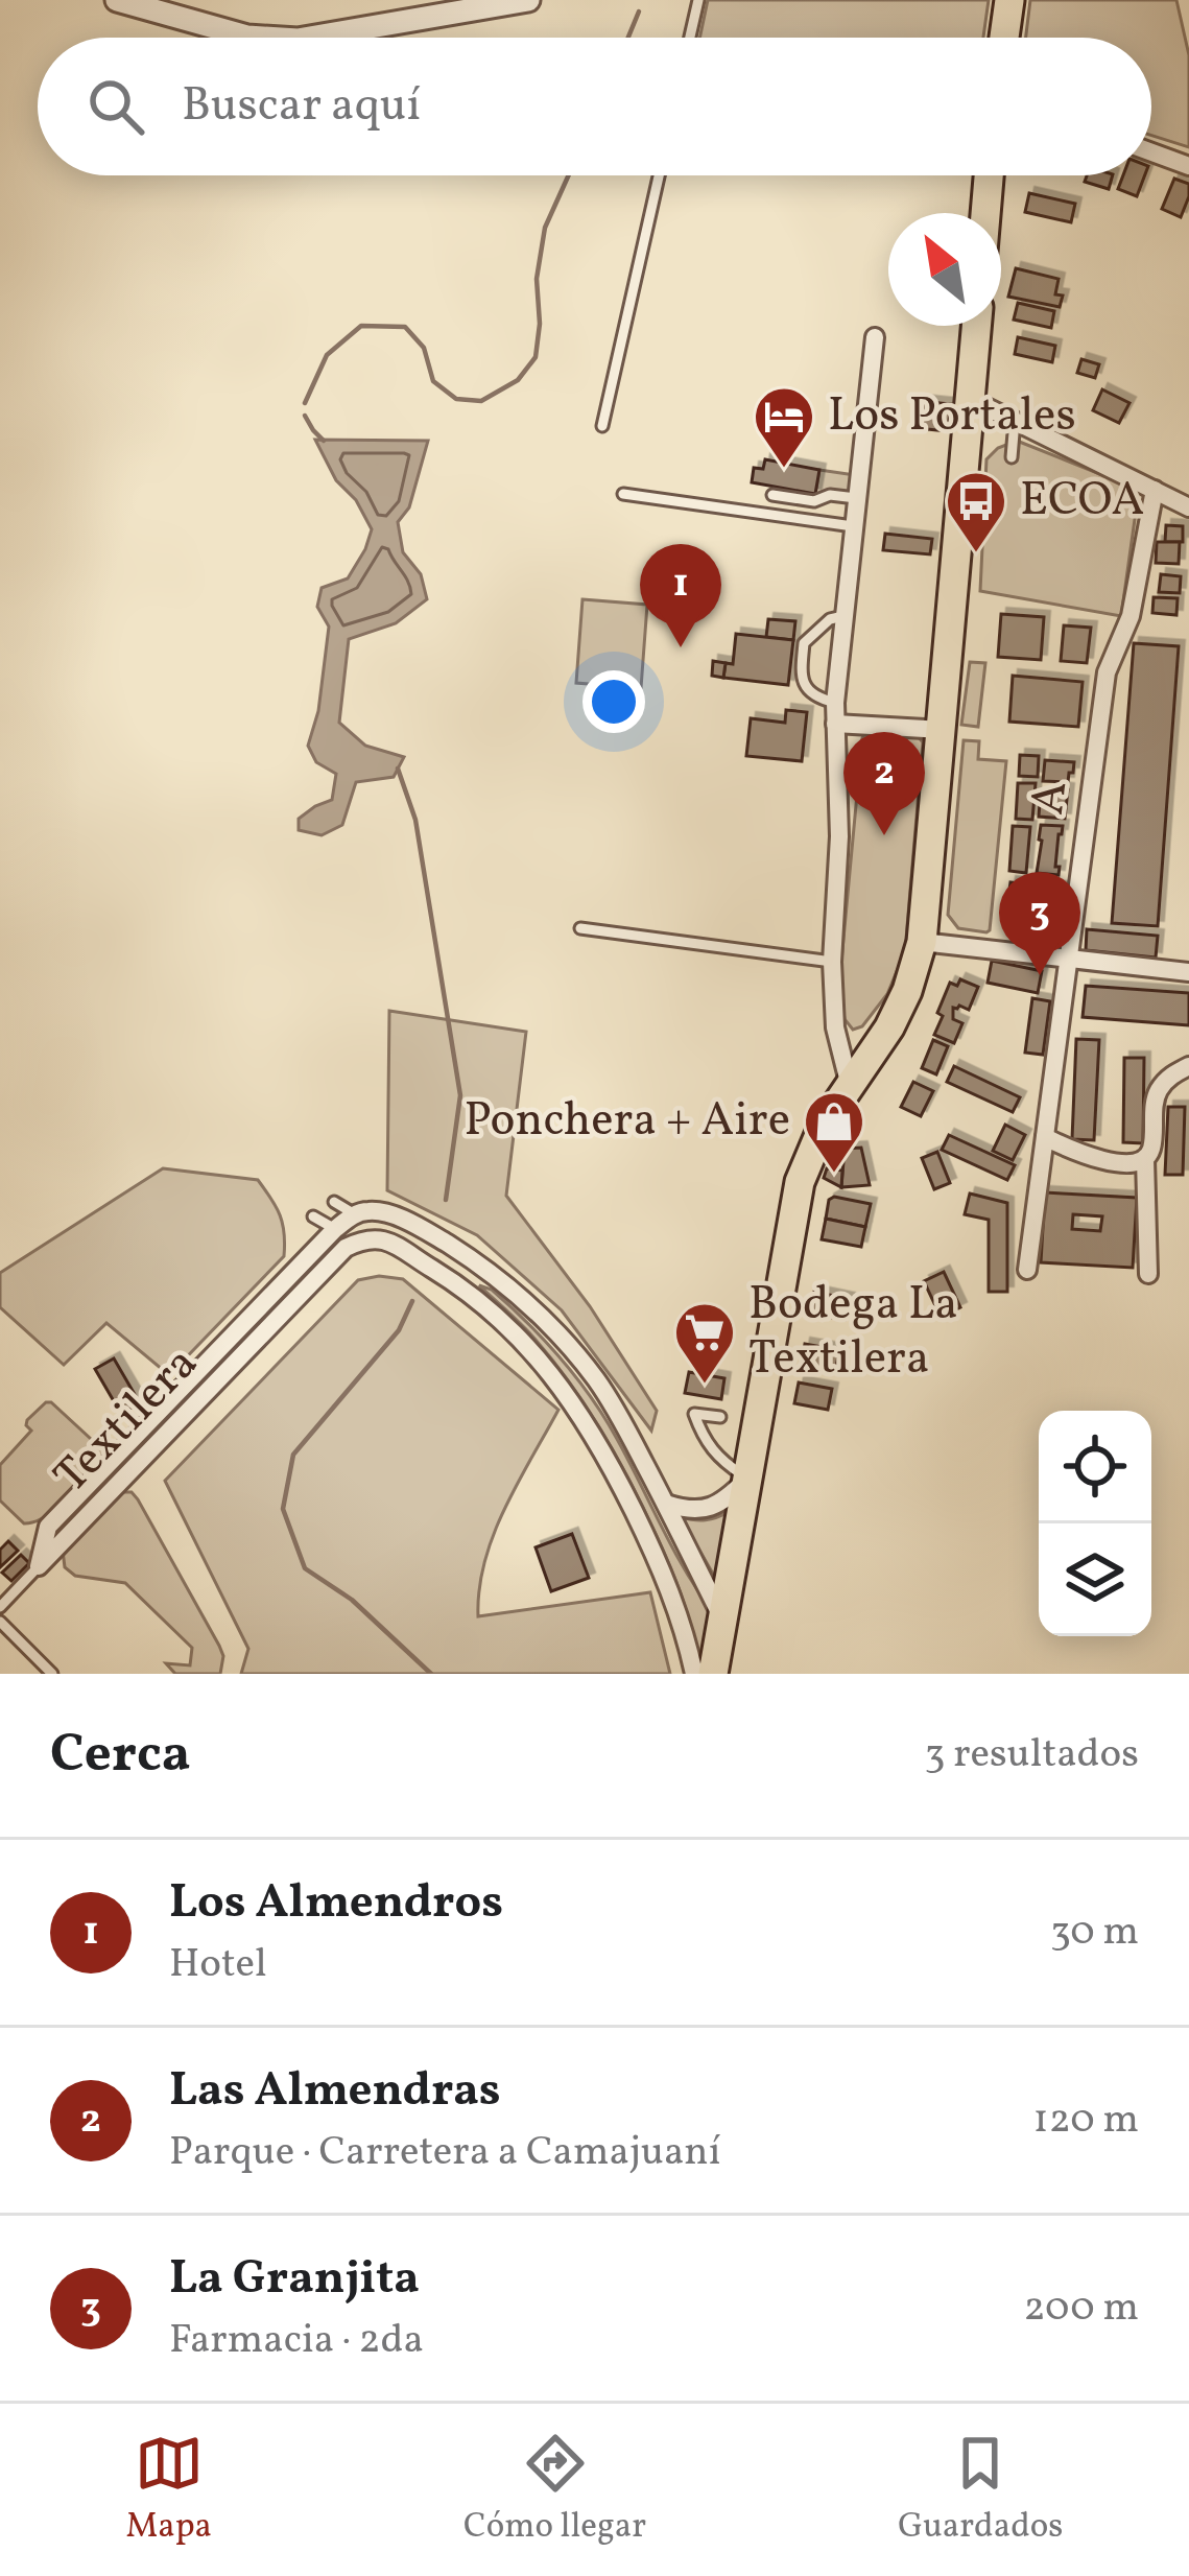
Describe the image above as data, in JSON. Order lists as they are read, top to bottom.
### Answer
{
  "streets": {
    "street": ["A", "Textilera"]
  },
  "places": {
    "hotel": ["Los Portales"],
    "bus stop": ["ECOA"],
    "shop": ["Ponchera + Aire"],
    "supermarket": ["Bodega La Textilera"]
  },
  "north": "top left",
  "page": {
    "search": "Buscar aquí",
    "pins": ["1", "2", "3"],
    "heading": ["Cerca", "3 resultados"],
    "list": [
      {
        "mark": "1",
        "name": "Los Almendros",
        "note": "Hotel",
        "value": "30 m"
      },
      {
        "mark": "2",
        "name": "Las Almendras",
        "note": "Parque · Carretera a Camajuaní",
        "value": "120 m"
      },
      {
        "mark": "3",
        "name": "La Granjita",
        "note": "Farmacia · 2da",
        "value": "200 m"
      }
    ],
    "nav": ["Mapa", "Cómo llegar", "Guardados"]
  }
}
